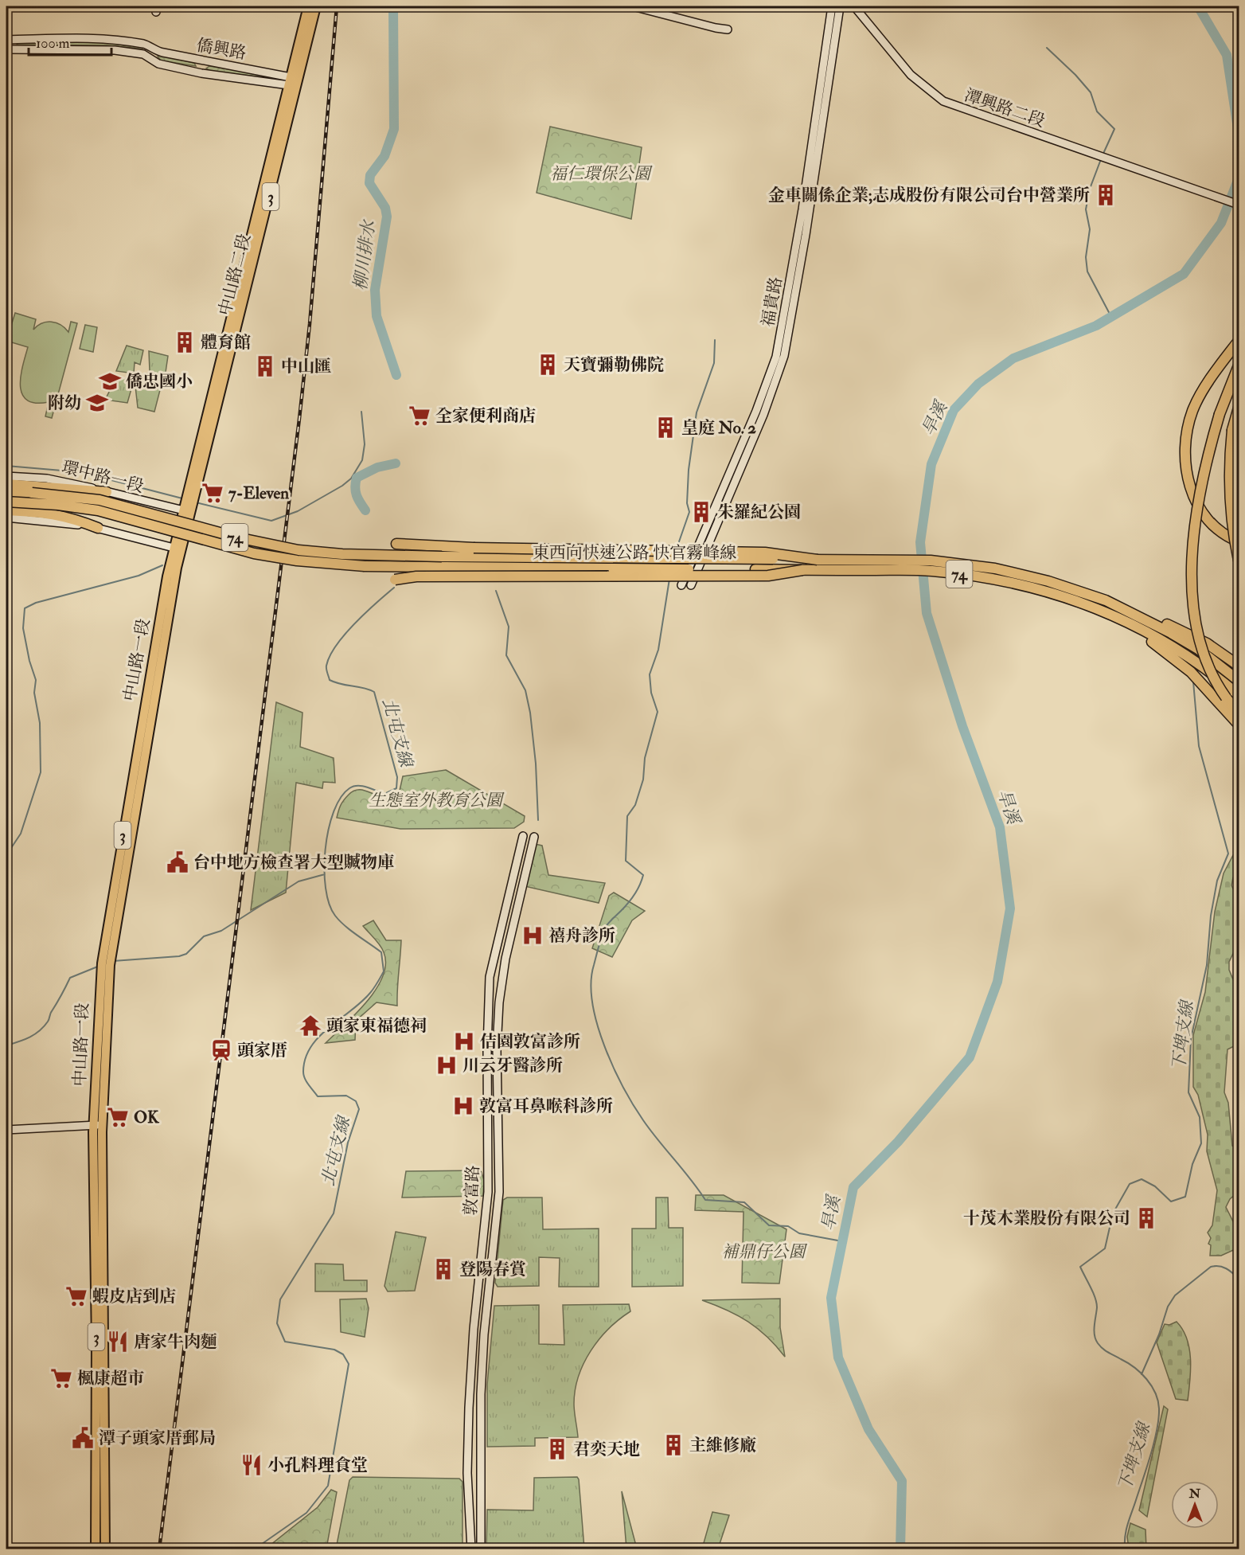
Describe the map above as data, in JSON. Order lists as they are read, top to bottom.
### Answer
{
  "streets": {
    "highway": ["74", "東西向快速公路 快官霧峰線"],
    "main road": ["3", "中山路二段", "中山路一段"],
    "street": [
      "僑興路",
      "潭興路二段",
      "福貴路",
      "環中路一段",
      "敦富路"
    ]
  },
  "crossings": [
    ["僑興路", "中山路二段"],
    ["中山路二段", "環中路一段"],
    ["中山路二段", "中山路一段"],
    ["74", "東西向快速公路 快官霧峰線"]
  ],
  "water": [
    "柳川排水",
    "旱溪",
    "北屯支線",
    "下埤支線"
  ],
  "parks": ["福仁環保公園", "生態室外教育公園", "補鼎仔公園"],
  "places": {
    "building": [
      "金車關係企業;志成股份有限公司台中營業所",
      "體育館",
      "天寶彌勒佛院",
      "中山匯",
      "皇庭 No. 2",
      "朱羅紀公園",
      "十茂木業股份有限公司",
      "登陽春賞",
      "主維修廠",
      "君奕天地"
    ],
    "school or university": ["僑忠國小", "附幼"],
    "supermarket": [
      "全家便利商店",
      "7-Eleven",
      "OK",
      "蝦皮店到店",
      "楓康超市"
    ],
    "public building": ["台中地方檢查署大型贓物庫", "潭子頭家厝郵局"],
    "hospital": [
      "禧舟診所",
      "佶園敦富診所",
      "川云牙醫診所",
      "敦富耳鼻喉科診所"
    ],
    "temple": ["頭家東福德祠"],
    "station": ["頭家厝"],
    "restaurant": ["唐家牛肉麵", "小孔料理食堂"]
  },
  "scale_bar": "100 m",
  "north": "top"
}
